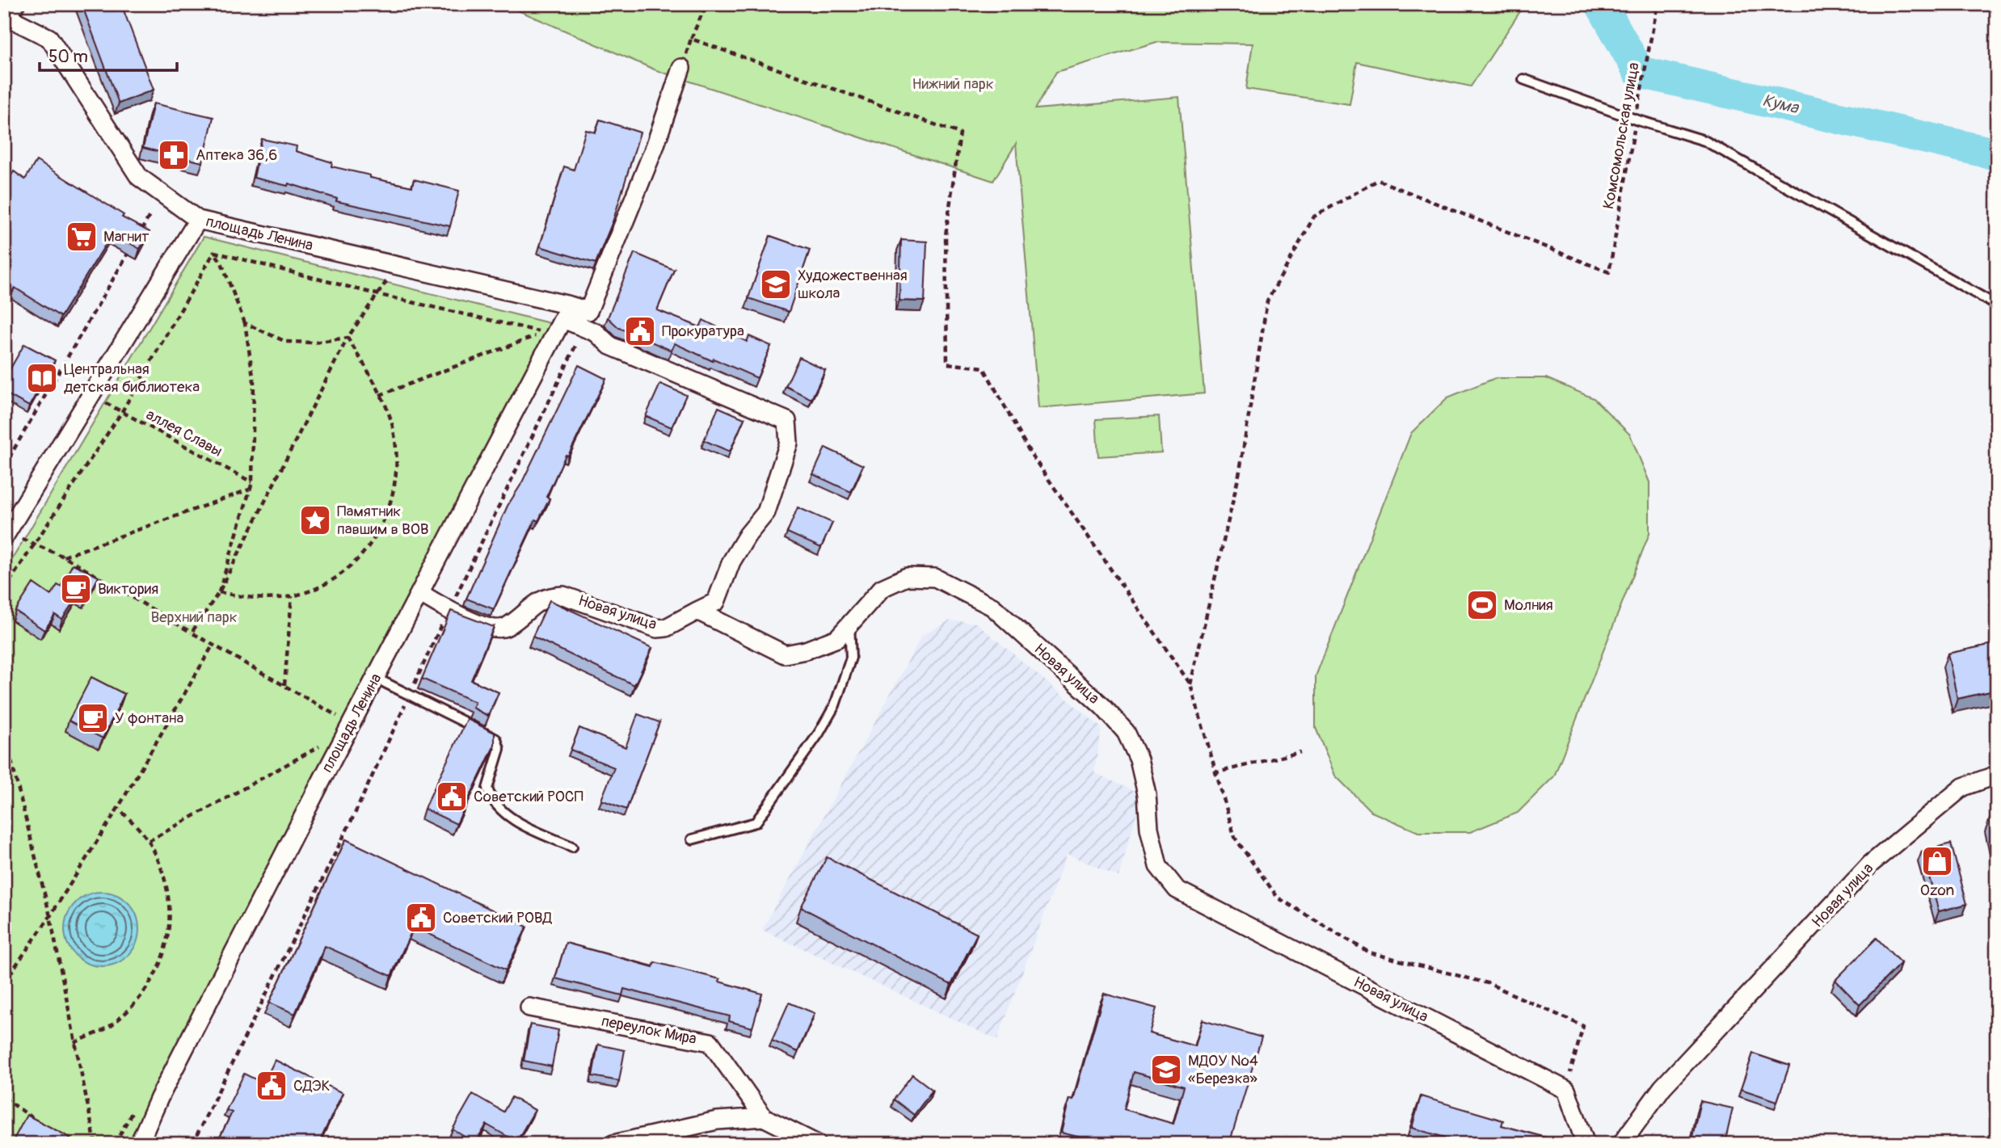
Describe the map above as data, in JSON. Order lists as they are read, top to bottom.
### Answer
{
  "streets": {
    "street": ["площадь Ленина", "Новая улица", "переулок Мира"],
    "path": ["Комсомольская улица", "аллея Славы"]
  },
  "crossings": [
    ["площадь Ленина", "Новая улица"]
  ],
  "water": ["Кума"],
  "parks": ["Нижний парк", "Верхний парк"],
  "places": {
    "pharmacy": ["Аптека 36,6"],
    "supermarket": ["Магнит"],
    "school or university": ["Художественная школа", "МДОУ №4 «Березка»"],
    "public building": [
      "Прокуратура",
      "Советский РОСП",
      "Советский РОВД",
      "СДЭК"
    ],
    "library": ["Центральная детская библиотека"],
    "place": ["Памятник павшим в ВОВ"],
    "cafe": ["Виктория", "У фонтана"],
    "sports": ["Молния"],
    "shop": ["Ozon"]
  },
  "scale_bar": "50 m"
}
